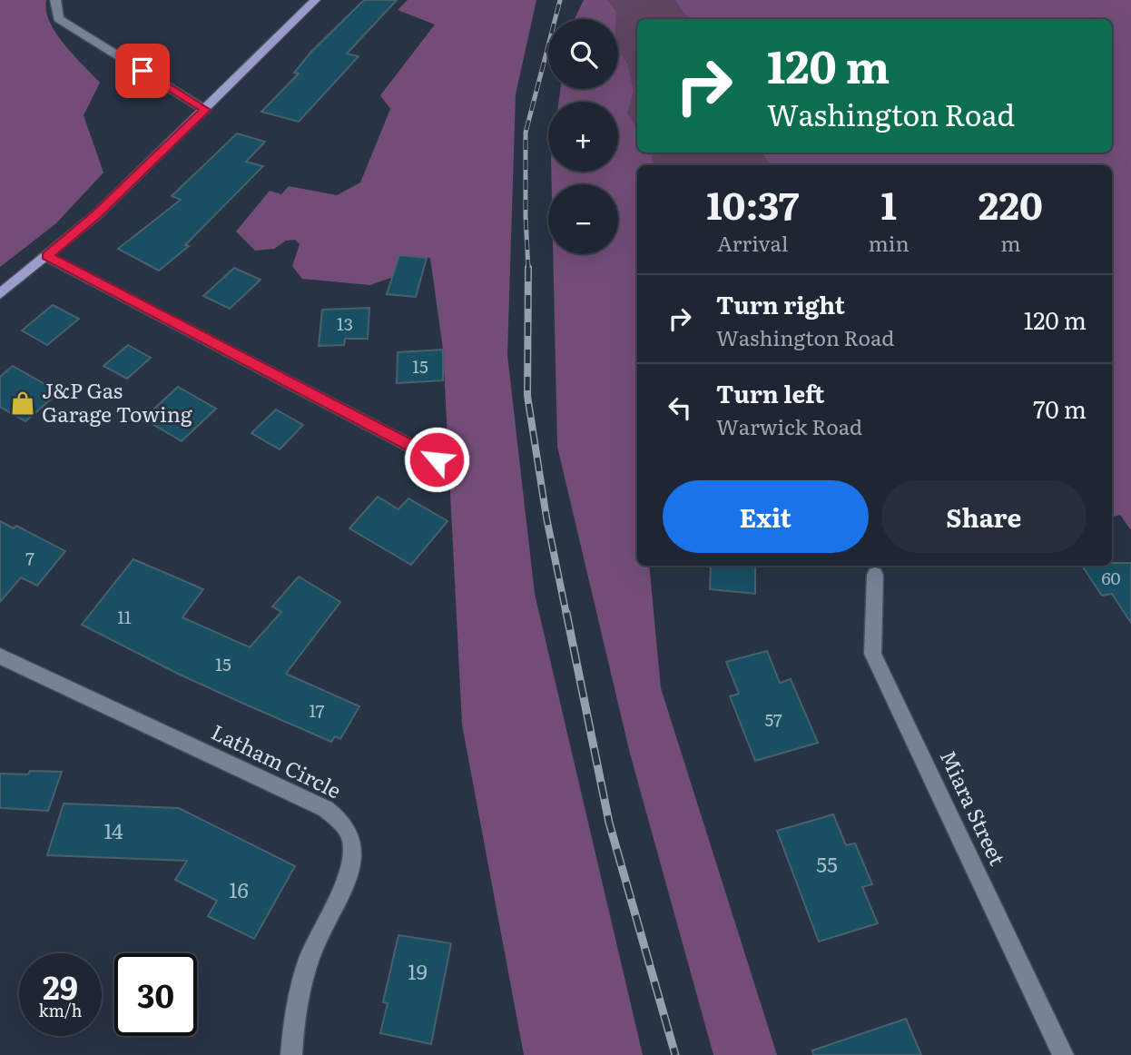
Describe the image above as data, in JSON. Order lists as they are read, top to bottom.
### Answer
{
  "streets": {
    "street": ["Latham Circle", "Miara Street"]
  },
  "places": {
    "shop": ["J&P Gas Garage Towing"]
  },
  "house_numbers": [
    "13",
    "15",
    "7",
    "60",
    "11",
    "15",
    "17",
    "57",
    "14",
    "55",
    "16",
    "19"
  ],
  "page": {
    "map_buttons": ["+", "−"],
    "turn": ["120 m", "Washington Road"],
    "eta": [
      "10:37",
      "Arrival",
      "1",
      "min",
      "220",
      "m"
    ],
    "list": [
      {
        "name": "Turn right",
        "note": "Washington Road",
        "value": "120 m"
      },
      {
        "name": "Turn left",
        "note": "Warwick Road",
        "value": "70 m"
      }
    ],
    "buttons": ["Exit", "Share"],
    "speed": "29 km/h",
    "limit": "30"
  }
}
